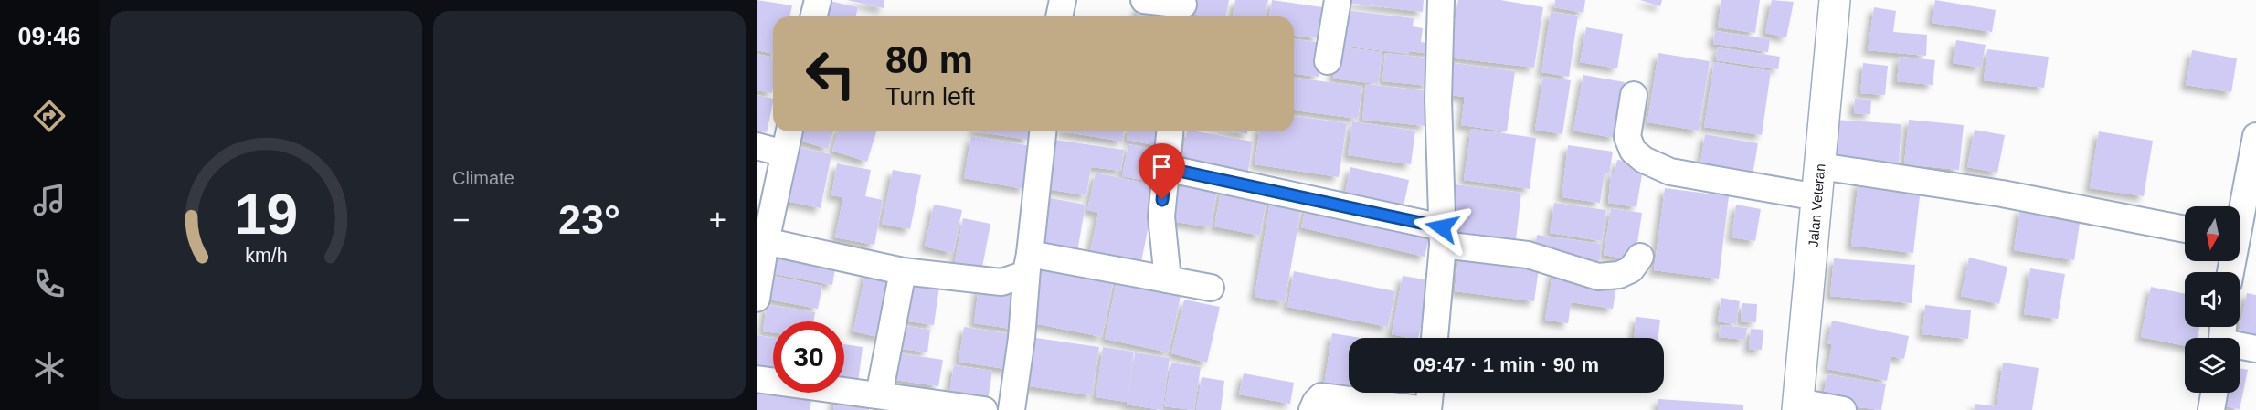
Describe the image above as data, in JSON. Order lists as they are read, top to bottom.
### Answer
{
  "streets": {
    "main road": ["Jalan Veteran"]
  },
  "north": "bottom",
  "page": {
    "tabs": "09:46",
    "tile": "Climate",
    "turn": ["80 m", "Turn left"],
    "heat": ["−", "23°", "+"],
    "limit": "30",
    "trip": "09:47 · 1 min · 90 m",
    "gauge": ["19", "km/h"]
  }
}
